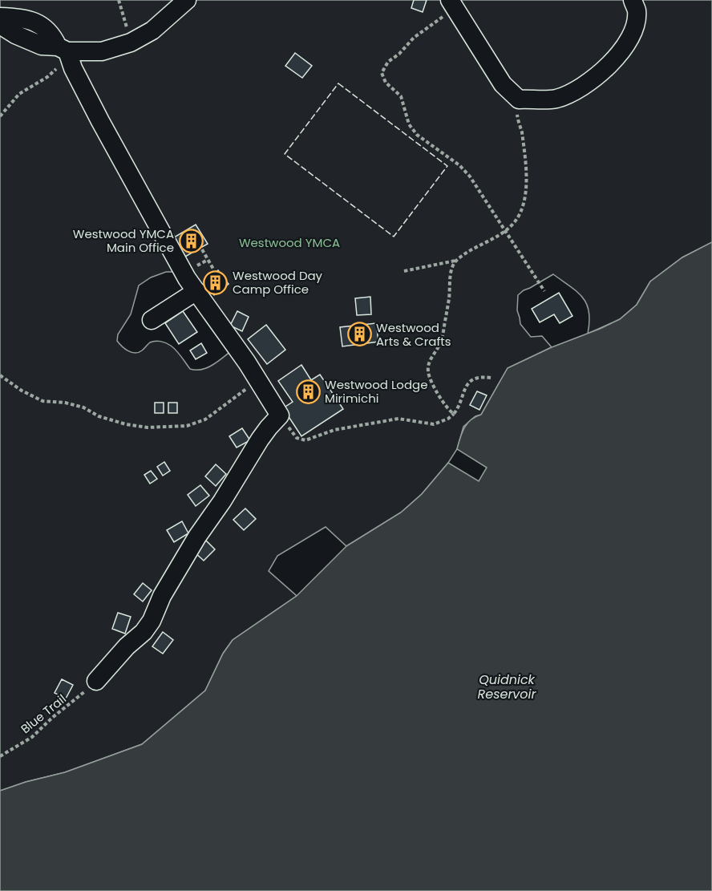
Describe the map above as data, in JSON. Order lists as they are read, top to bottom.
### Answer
{
  "streets": {
    "path": ["Blue Trail"]
  },
  "water": ["Quidnick Reservoir"],
  "parks": ["Westwood YMCA"],
  "places": {
    "building": [
      "Westwood YMCA Main Office",
      "Westwood Day Camp Office",
      "Westwood Arts & Crafts",
      "Westwood Lodge Mirimichi"
    ]
  }
}
